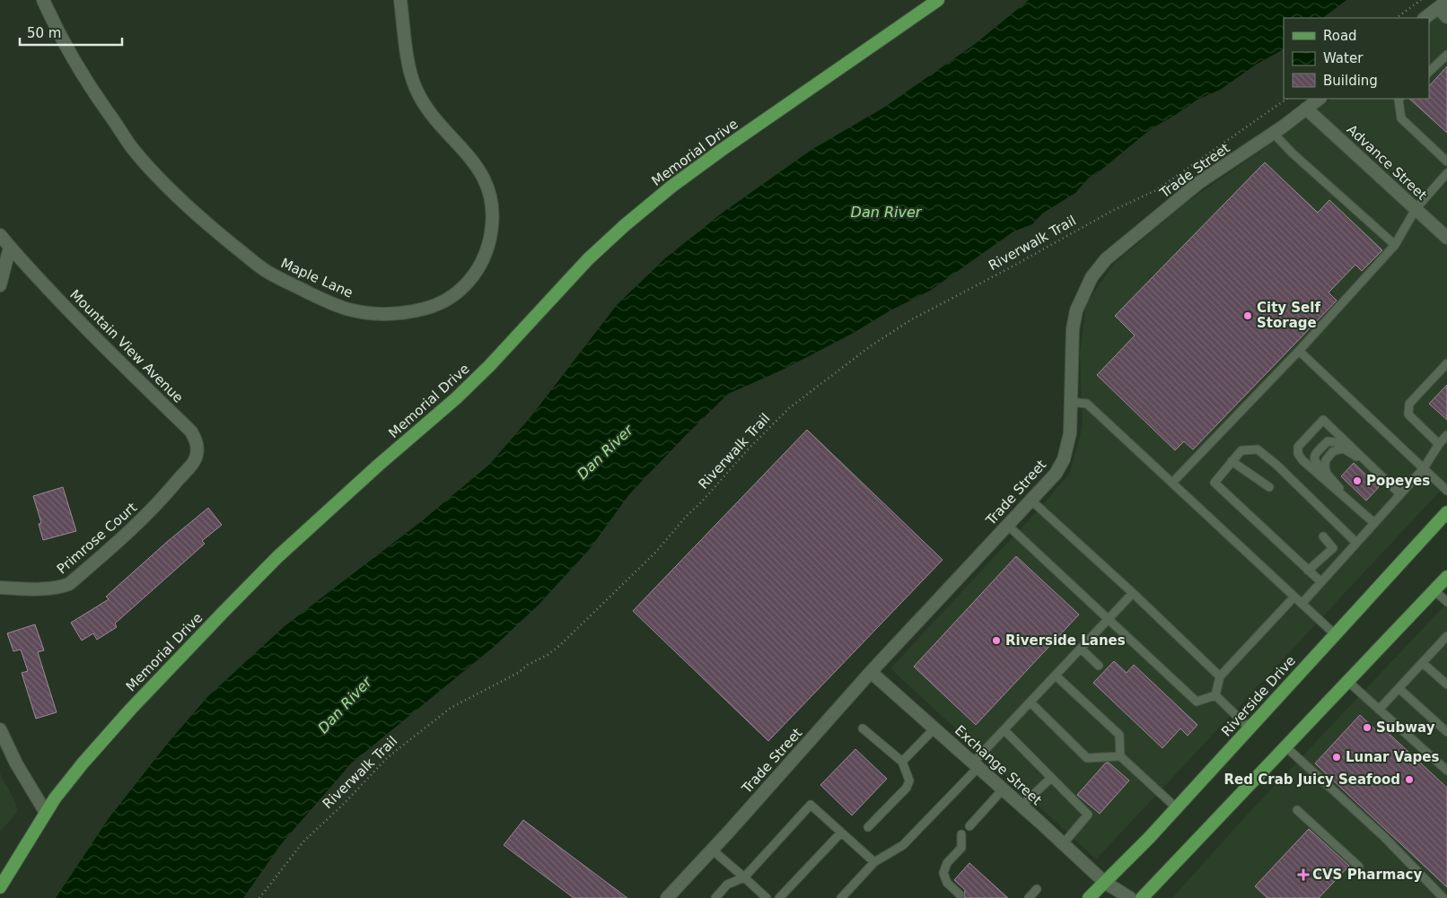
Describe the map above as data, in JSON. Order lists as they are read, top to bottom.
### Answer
{
  "streets": {
    "main road": ["Memorial Drive", "Riverside Drive"],
    "street": [
      "Advance Street",
      "Trade Street",
      "Maple Lane",
      "Mountain View Avenue",
      "Primrose Court",
      "Exchange Street"
    ],
    "path": ["Riverwalk Trail"]
  },
  "crossings": [
    ["Advance Street", "Trade Street"],
    ["Trade Street", "Exchange Street"],
    ["Mountain View Avenue", "Primrose Court"],
    ["Riverside Drive", "Exchange Street"]
  ],
  "water": ["Dan River"],
  "places": {
    "other": [
      "City Self Storage",
      "Popeyes",
      "Riverside Lanes",
      "Subway",
      "Lunar Vapes",
      "Red Crab Juicy Seafood"
    ],
    "health": ["CVS Pharmacy"]
  },
  "legend": ["Road", "Water", "Building"],
  "scale_bar": "50 m"
}
